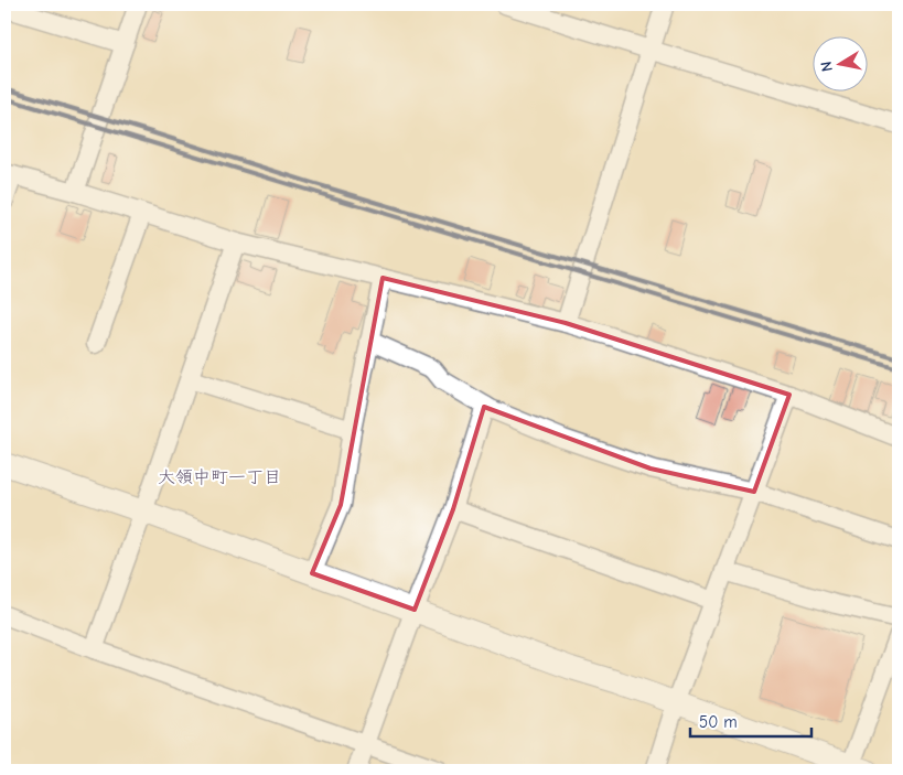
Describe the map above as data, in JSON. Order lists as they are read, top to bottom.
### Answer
{
  "districts": ["大領中町一丁目"],
  "scale_bar": "50 m",
  "north": "left"
}
